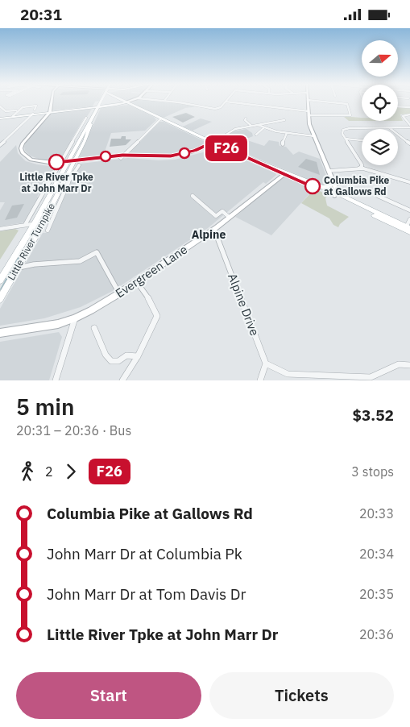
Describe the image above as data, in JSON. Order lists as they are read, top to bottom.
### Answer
{
  "streets": {
    "main road": ["Little River Turnpike"],
    "street": ["Evergreen Lane", "Alpine Drive"]
  },
  "crossings": [
    ["Evergreen Lane", "Alpine Drive"]
  ],
  "districts": ["Alpine"],
  "places": ["Little River Tpke at John Marr Dr", "Columbia Pike at Gallows Rd"],
  "lines": ["bus line F26"],
  "north": "right",
  "page": {
    "status": "20:31",
    "on_map": "F26",
    "heading": ["5 min", "20:31 – 20:36 · Bus", "$3.52"],
    "legs": ["2", "F26", "3 stops"],
    "list": [
      {
        "name": "Columbia Pike at Gallows Rd",
        "value": "20:33"
      },
      {
        "name": "John Marr Dr at Columbia Pk",
        "value": "20:34"
      },
      {
        "name": "John Marr Dr at Tom Davis Dr",
        "value": "20:35"
      },
      {
        "name": "Little River Tpke at John Marr Dr",
        "value": "20:36"
      }
    ],
    "buttons": ["Start", "Tickets"]
  }
}
